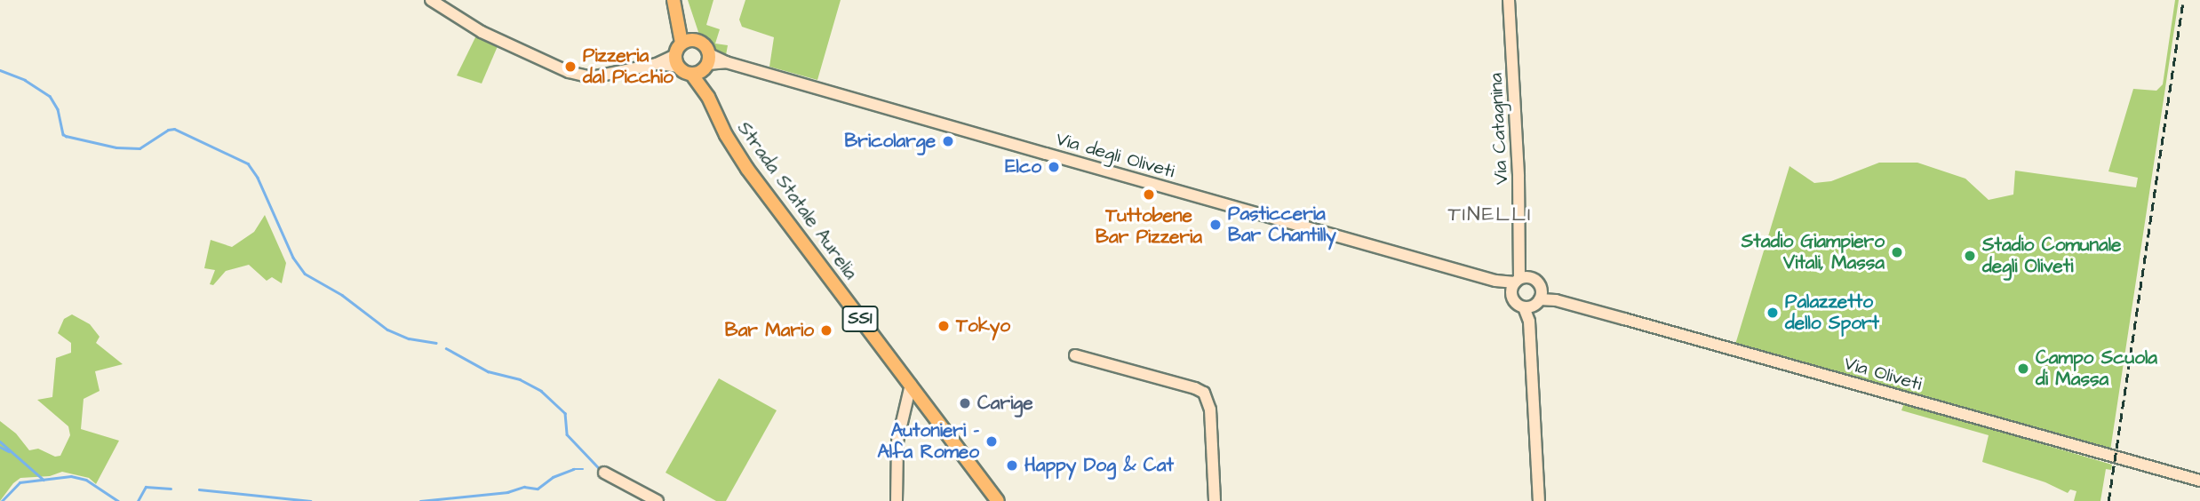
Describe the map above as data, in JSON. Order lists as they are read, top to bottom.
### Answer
{
  "streets": {
    "main road": [
      "Via Catagnina",
      "Via degli Oliveti",
      "Strada Statale Aurelia",
      "SS1",
      "Via Oliveti"
    ]
  },
  "crossings": [
    ["Via Catagnina", "Via degli Oliveti"],
    ["Via degli Oliveti", "Strada Statale Aurelia"]
  ],
  "districts": ["TINELLI"],
  "places": [
    "Pizzeria dal Picchio",
    "Bricolarge",
    "Elco",
    "Tuttobene Bar Pizzeria",
    "Pasticceria Bar Chantilly",
    "Stadio Giampiero Vitali, Massa",
    "Stadio Comunale degli Oliveti",
    "Palazzetto dello Sport",
    "Tokyo",
    "Bar Mario",
    "Campo Scuola di Massa",
    "Carige",
    "Autonieri - Alfa Romeo",
    "Happy Dog & Cat"
  ]
}
